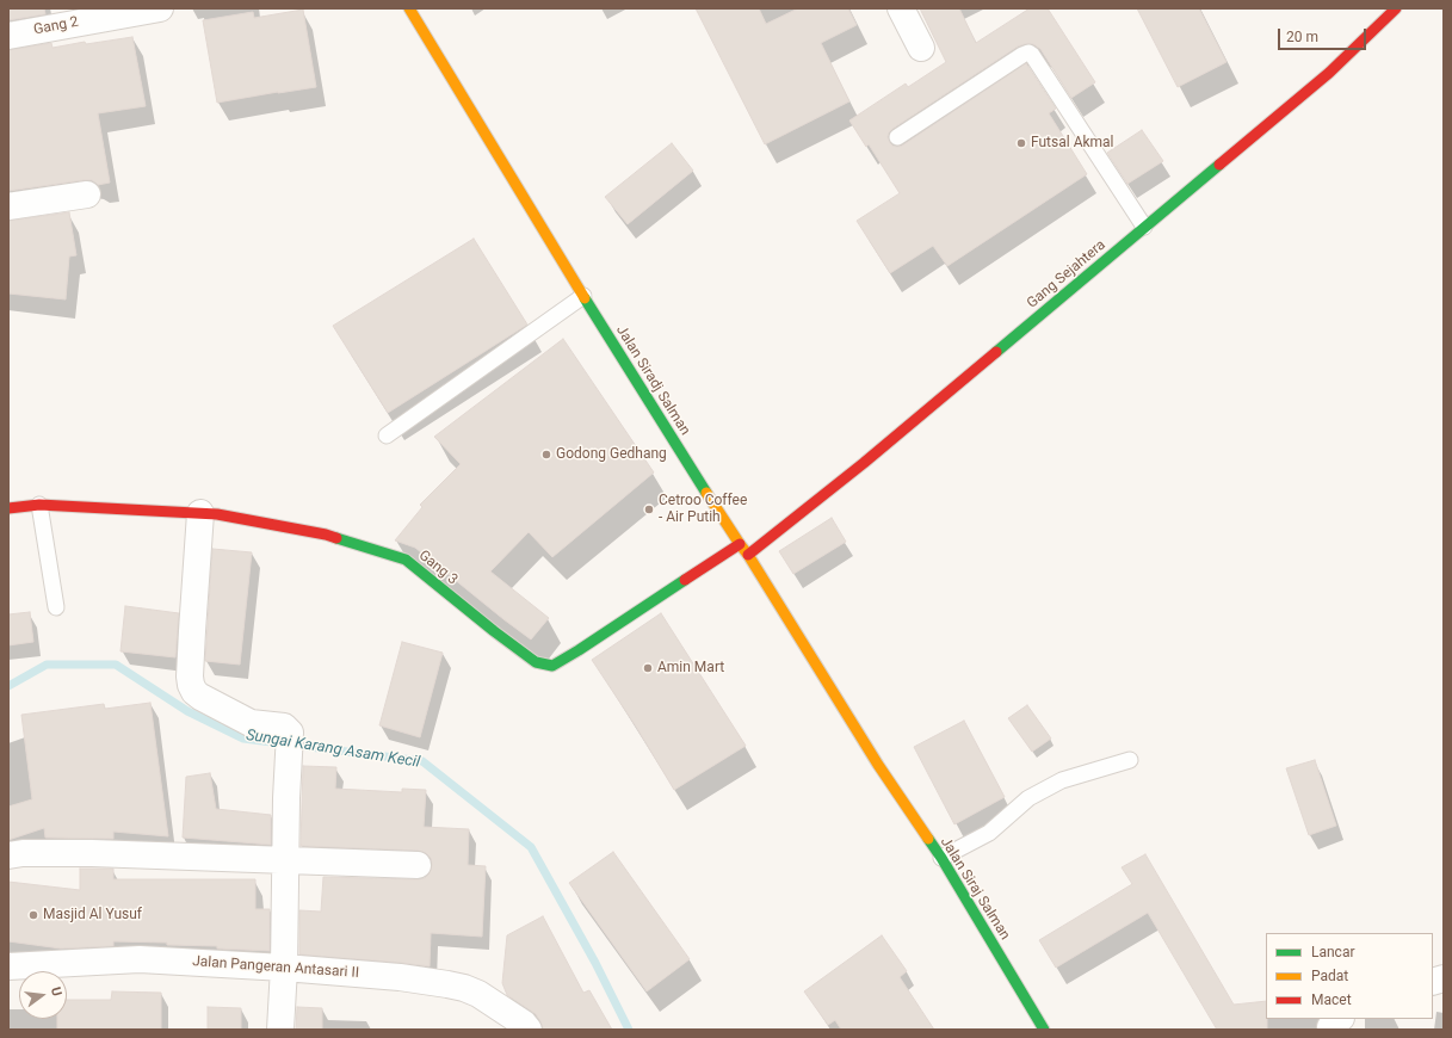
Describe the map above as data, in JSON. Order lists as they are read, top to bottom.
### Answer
{
  "streets": {
    "street": [
      "Gang 2",
      "Gang Sejahtera",
      "Jalan Siradj Salman",
      "Gang 3",
      "Jalan Siraj Salman",
      "Jalan Pangeran Antasari II"
    ]
  },
  "crossings": [
    ["Gang Sejahtera", "Jalan Siradj Salman"],
    ["Jalan Siradj Salman", "Gang 3"],
    ["Jalan Siradj Salman", "Jalan Siraj Salman"]
  ],
  "water": ["Sungai Karang Asam Kecil"],
  "places": [
    "Futsal Akmal",
    "Godong Gedhang",
    "Cetroo Coffee - Air Putih",
    "Amin Mart",
    "Masjid Al Yusuf"
  ],
  "legend": ["Lancar", "Padat", "Macet"],
  "scale_bar": "20 m",
  "north": "right"
}
